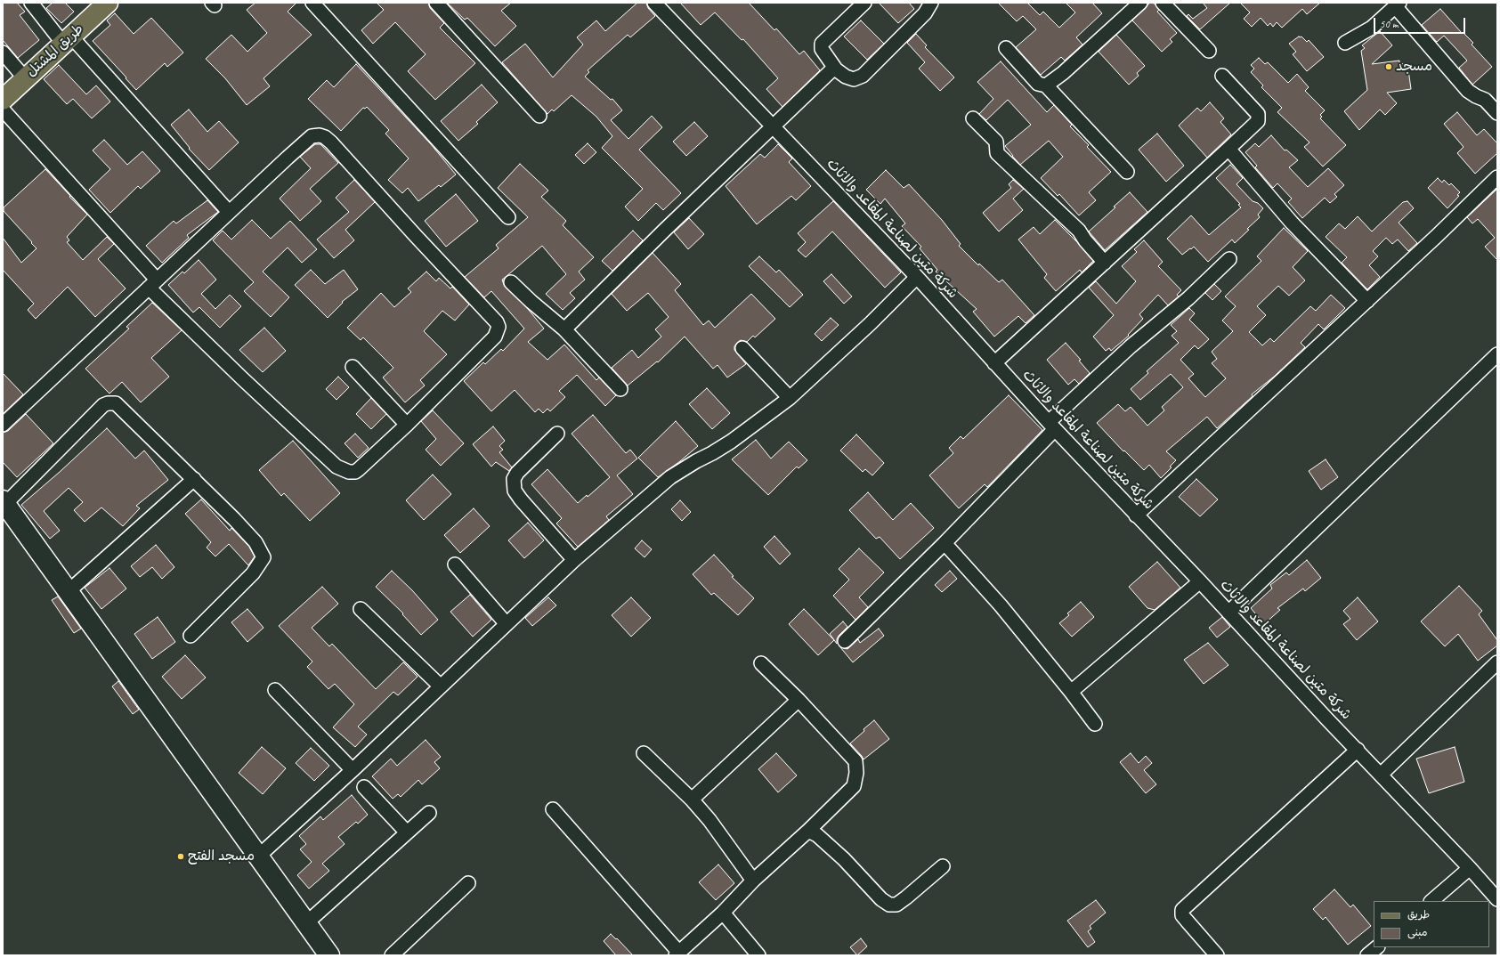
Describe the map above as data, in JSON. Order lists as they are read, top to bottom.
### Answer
{
  "streets": {
    "main road": ["طريق المشتل"],
    "street": ["شركة متين لصناعة المقاعد والاثاث"]
  },
  "places": ["مسجد", "مسجد الفتح"],
  "legend": ["طريق", "مبنى"],
  "scale_bar": "50 m"
}
